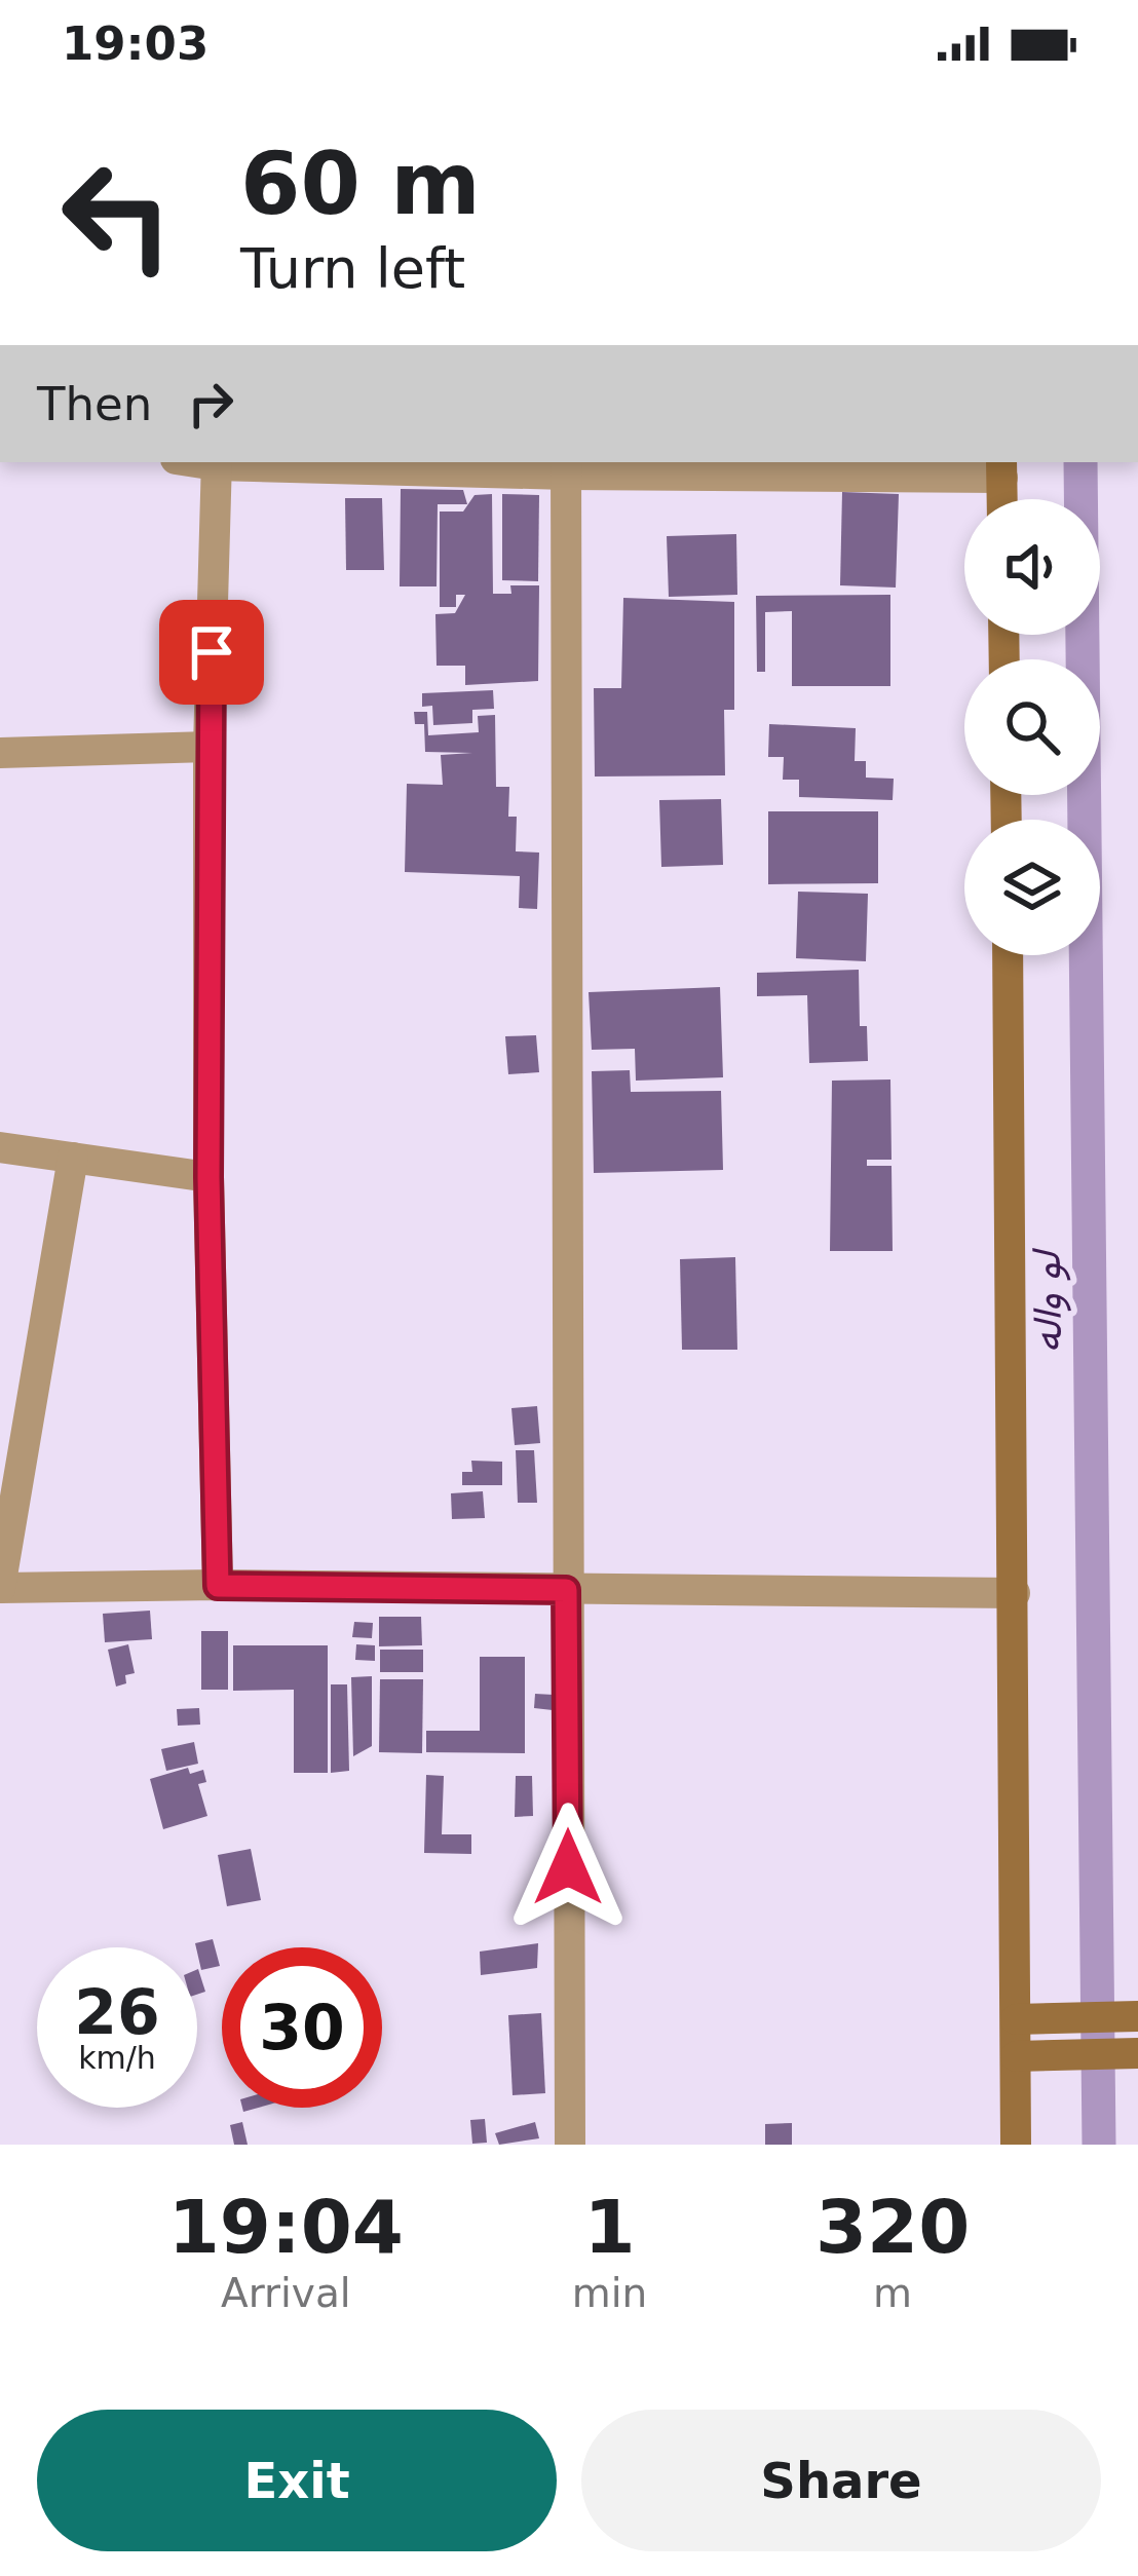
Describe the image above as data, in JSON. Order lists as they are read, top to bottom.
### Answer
{
  "water": ["لو واله"],
  "page": {
    "status": "19:03",
    "turn": ["60 m", "Turn left"],
    "then": "Then",
    "speed": "26 km/h",
    "limit": "30",
    "eta": [
      "19:04",
      "Arrival",
      "1",
      "min",
      "320",
      "m"
    ],
    "buttons": ["Exit", "Share"]
  }
}
